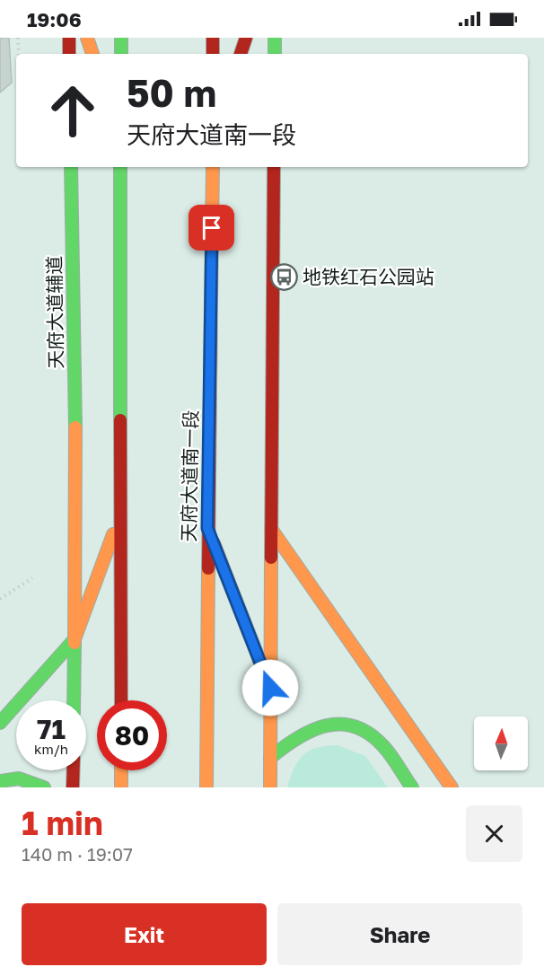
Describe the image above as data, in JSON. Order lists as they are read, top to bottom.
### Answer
{
  "streets": {
    "main road": ["天府大道辅道", "天府大道南一段"]
  },
  "places": {
    "bus stop": ["地铁红石公园站"]
  },
  "north": "top",
  "page": {
    "status": "19:06",
    "turn": ["50 m", "天府大道南一段"],
    "speed": "71 km/h",
    "limit": "80",
    "heading": ["1 min", "140 m · 19:07"],
    "buttons": ["Exit", "Share"]
  }
}
